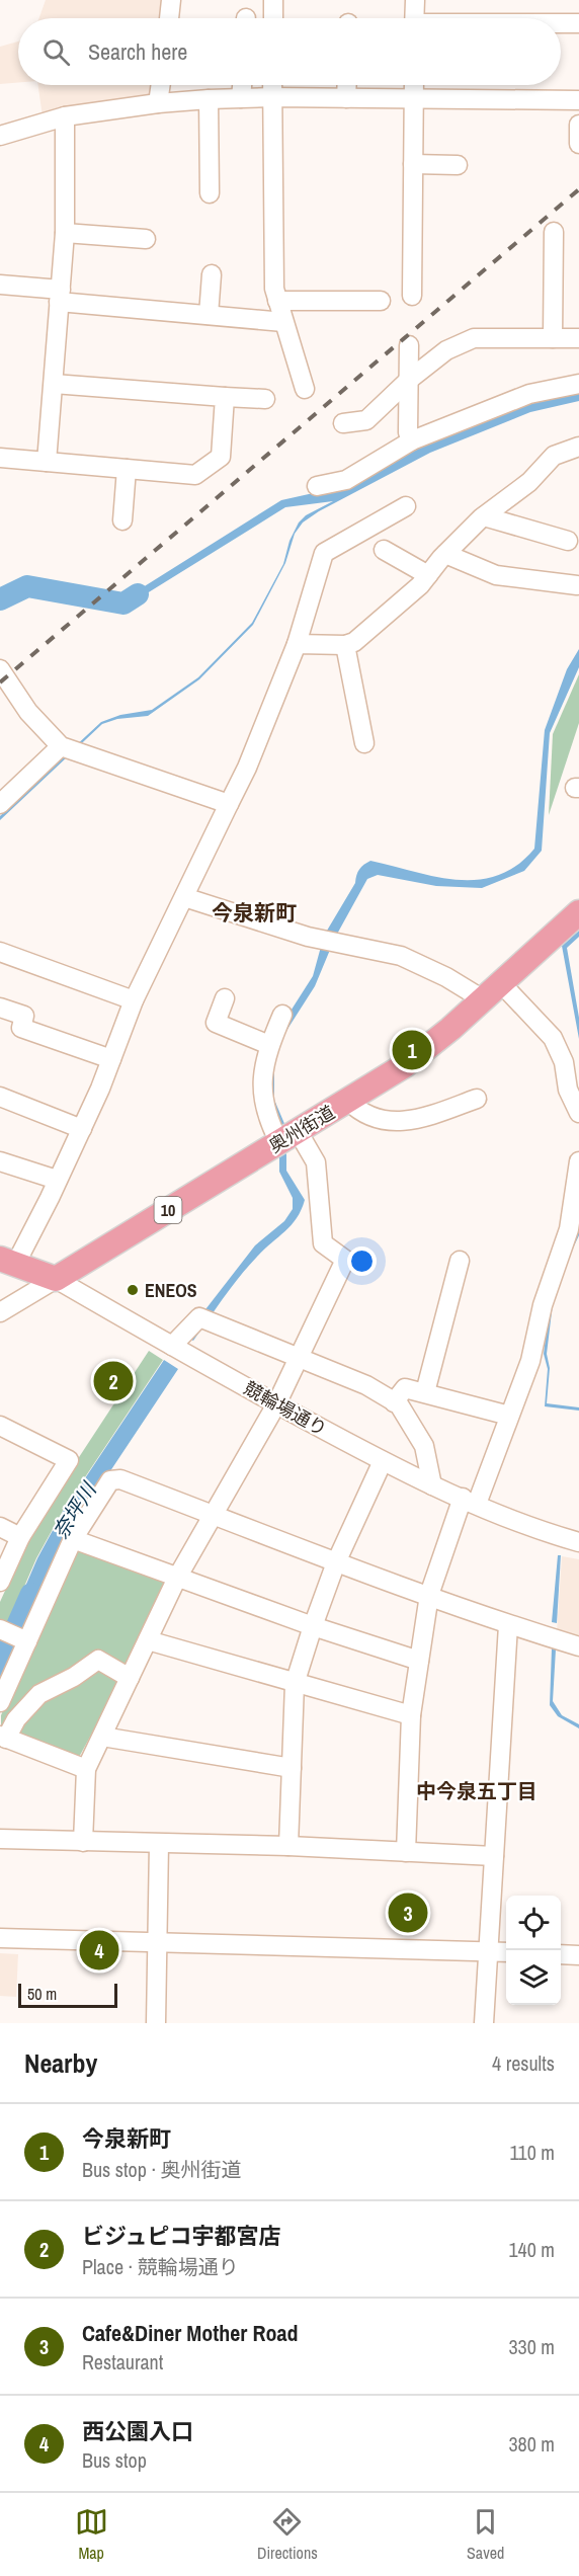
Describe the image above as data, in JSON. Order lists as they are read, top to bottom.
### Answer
{
  "streets": {
    "main road": ["奥州街道", "10", "競輪場通り"]
  },
  "crossings": [
    ["奥州街道", "競輪場通り"]
  ],
  "districts": ["今泉新町", "中今泉五丁目"],
  "water": ["奈坪川"],
  "places": ["ENEOS"],
  "scale_bar": "50 m",
  "page": {
    "search": "Search here",
    "pins": [
      "1",
      "2",
      "3",
      "4"
    ],
    "scale": "50 m",
    "heading": ["Nearby", "4 results"],
    "list": [
      {
        "mark": "1",
        "name": "今泉新町",
        "note": "Bus stop · 奥州街道",
        "value": "110 m"
      },
      {
        "mark": "2",
        "name": "ビジュピコ宇都宮店",
        "note": "Place · 競輪場通り",
        "value": "140 m"
      },
      {
        "mark": "3",
        "name": "Cafe&Diner Mother Road",
        "note": "Restaurant",
        "value": "330 m"
      },
      {
        "mark": "4",
        "name": "西公園入口",
        "note": "Bus stop",
        "value": "380 m"
      }
    ],
    "nav": ["Map", "Directions", "Saved"]
  }
}
